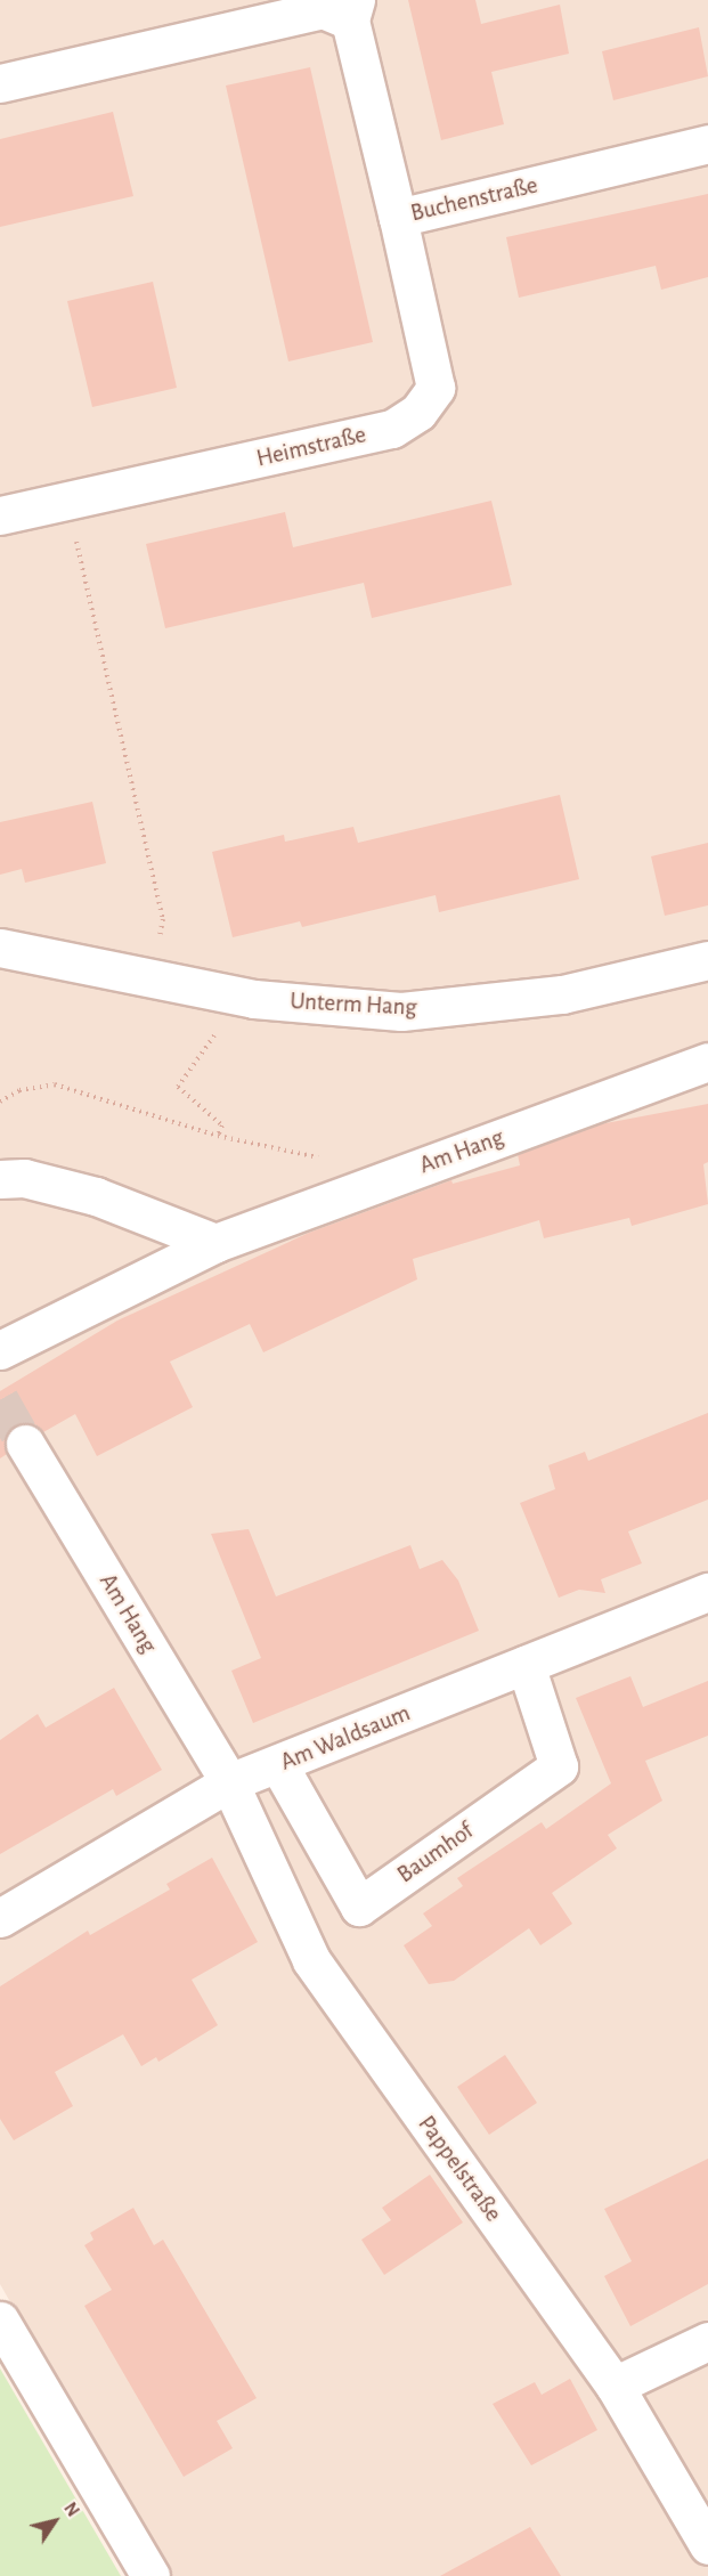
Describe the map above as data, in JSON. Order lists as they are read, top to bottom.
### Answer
{
  "streets": {
    "street": [
      "Buchenstraße",
      "Heimstraße",
      "Unterm Hang",
      "Am Hang",
      "Am Waldsaum",
      "Baumhof",
      "Pappelstraße"
    ]
  },
  "crossings": [
    ["Buchenstraße", "Heimstraße"],
    ["Am Hang", "Am Waldsaum"],
    ["Am Hang", "Pappelstraße"],
    ["Am Waldsaum", "Baumhof"],
    ["Am Waldsaum", "Pappelstraße"]
  ],
  "north": "top right"
}
